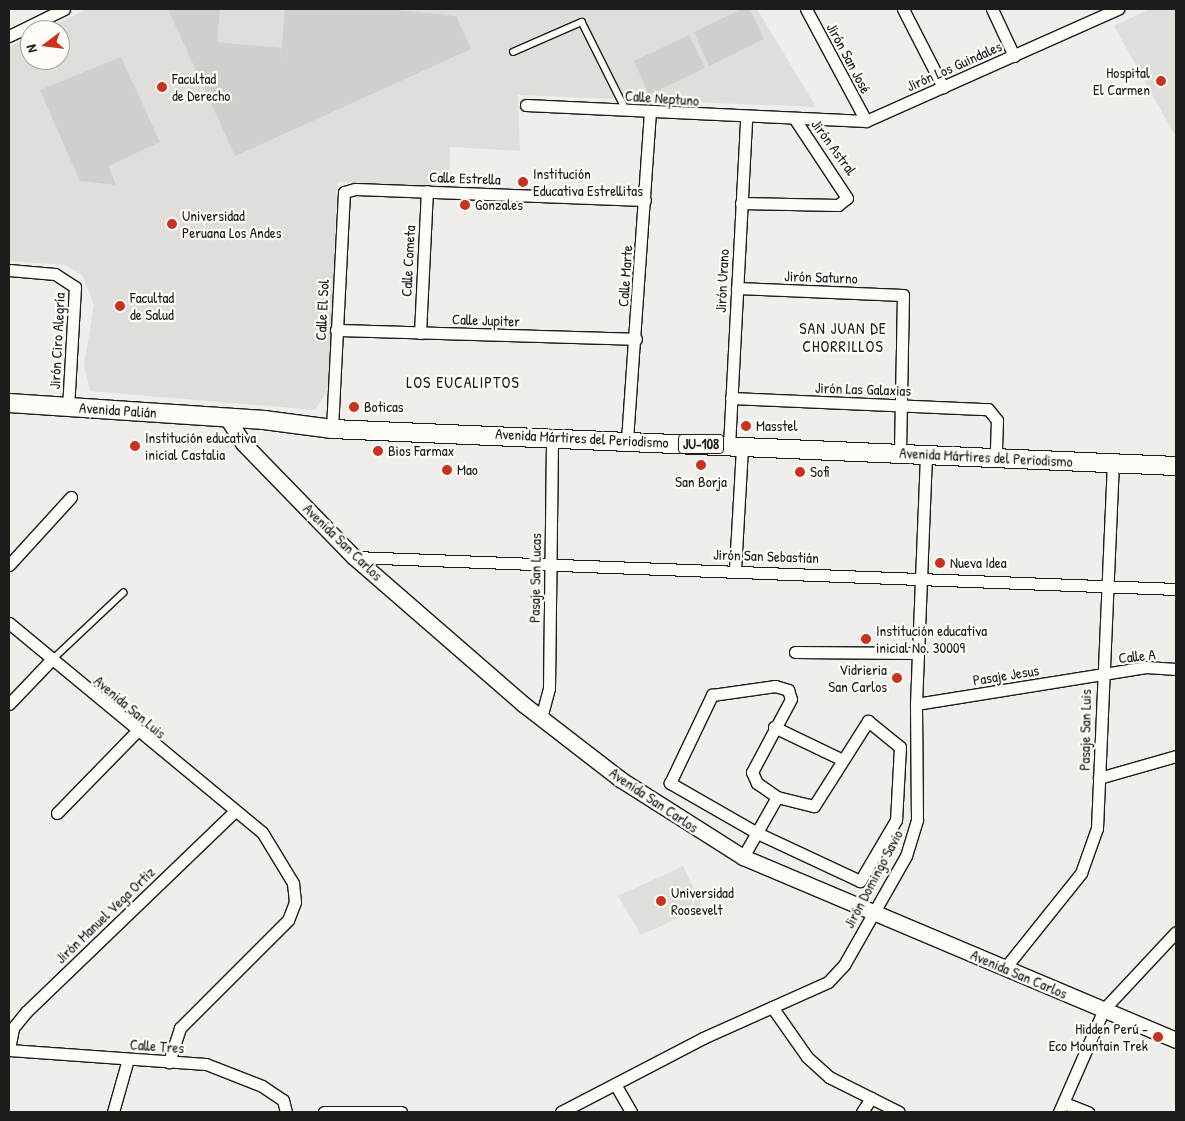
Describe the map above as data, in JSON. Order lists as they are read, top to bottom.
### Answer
{
  "streets": {
    "main road": [
      "Avenida Palián",
      "Avenida Mártires del Periodismo",
      "JU-108",
      "Avenida San Carlos"
    ],
    "street": [
      "Jirón San José",
      "Jirón Los Guindales",
      "Calle Neptuno",
      "Jirón Astral",
      "Calle Estrella",
      "Calle Cometa",
      "Calle Marte",
      "Jirón Saturno",
      "Jirón Urano",
      "Calle El Sol",
      "Calle Jupiter",
      "Jirón Ciro Alegría",
      "Jirón Las Galaxias",
      "Jirón San Sebastián",
      "Pasaje San Lucas",
      "Calle A",
      "Pasaje Jesus",
      "Avenida San Luis",
      "Pasaje San Luis",
      "Jirón Domingo Savio",
      "Jirón Manuel Vega Ortiz",
      "Calle Tres"
    ]
  },
  "crossings": [
    ["Jirón San José", "Jirón Los Guindales"],
    ["Jirón Los Guindales", "Calle Neptuno"],
    ["Jirón Los Guindales", "Jirón Astral"],
    ["Calle Neptuno", "Jirón Astral"],
    ["Calle Neptuno", "Calle Marte"],
    ["Calle Neptuno", "Jirón Urano"],
    ["Jirón Astral", "Jirón Urano"],
    ["Calle Estrella", "Calle Cometa"],
    ["Calle Estrella", "Calle Marte"],
    ["Calle Estrella", "Calle El Sol"],
    ["Calle Cometa", "Calle Jupiter"],
    ["Calle Marte", "Calle Jupiter"],
    ["Calle Marte", "Avenida Mártires del Periodismo"],
    ["Jirón Saturno", "Jirón Urano"],
    ["Jirón Saturno", "Jirón Las Galaxias"],
    ["Jirón Urano", "Jirón Las Galaxias"],
    ["Jirón Urano", "Avenida Mártires del Periodismo"],
    ["Jirón Urano", "Jirón San Sebastián"],
    ["Calle El Sol", "Calle Jupiter"],
    ["Calle El Sol", "Avenida Mártires del Periodismo"],
    ["Jirón Ciro Alegría", "Avenida Palián"],
    ["Jirón Las Galaxias", "Avenida Mártires del Periodismo"],
    ["Avenida Palián", "Avenida Mártires del Periodismo"],
    ["Avenida Palián", "Avenida San Carlos"],
    ["Avenida Mártires del Periodismo", "Avenida San Carlos"],
    ["Avenida Mártires del Periodismo", "Pasaje San Lucas"],
    ["Avenida Mártires del Periodismo", "Pasaje San Luis"],
    ["Avenida Mártires del Periodismo", "Jirón Domingo Savio"],
    ["Avenida San Carlos", "Jirón San Sebastián"],
    ["Avenida San Carlos", "Pasaje San Lucas"],
    ["Avenida San Carlos", "Pasaje San Luis"],
    ["Avenida San Carlos", "Jirón Domingo Savio"],
    ["Jirón San Sebastián", "Pasaje San Lucas"],
    ["Jirón San Sebastián", "Pasaje San Luis"],
    ["Jirón San Sebastián", "Jirón Domingo Savio"],
    ["Calle A", "Pasaje Jesus"],
    ["Calle A", "Pasaje San Luis"],
    ["Pasaje Jesus", "Pasaje San Luis"],
    ["Pasaje Jesus", "Jirón Domingo Savio"],
    ["Avenida San Luis", "Jirón Manuel Vega Ortiz"],
    ["Avenida San Luis", "Calle Tres"],
    ["Jirón Manuel Vega Ortiz", "Calle Tres"]
  ],
  "districts": ["SAN JUAN DE CHORRILLOS", "LOS EUCALIPTOS"],
  "places": [
    "Hospital El Carmen",
    "Facultad de Derecho",
    "Institución Educativa Estrellitas",
    "Gonzales",
    "Universidad Peruana Los Andes",
    "Facultad de Salud",
    "Boticas",
    "Masstel",
    "Institución educativa inicial Castalia",
    "Bios Farmax",
    "San Borja",
    "Mao",
    "Sofi",
    "Nueva Idea",
    "Institución educativa inicial No. 30009",
    "Vidrieria San Carlos",
    "Universidad Roosevelt",
    "Hidden Perú - Eco Mountain Trek"
  ],
  "north": "left"
}
